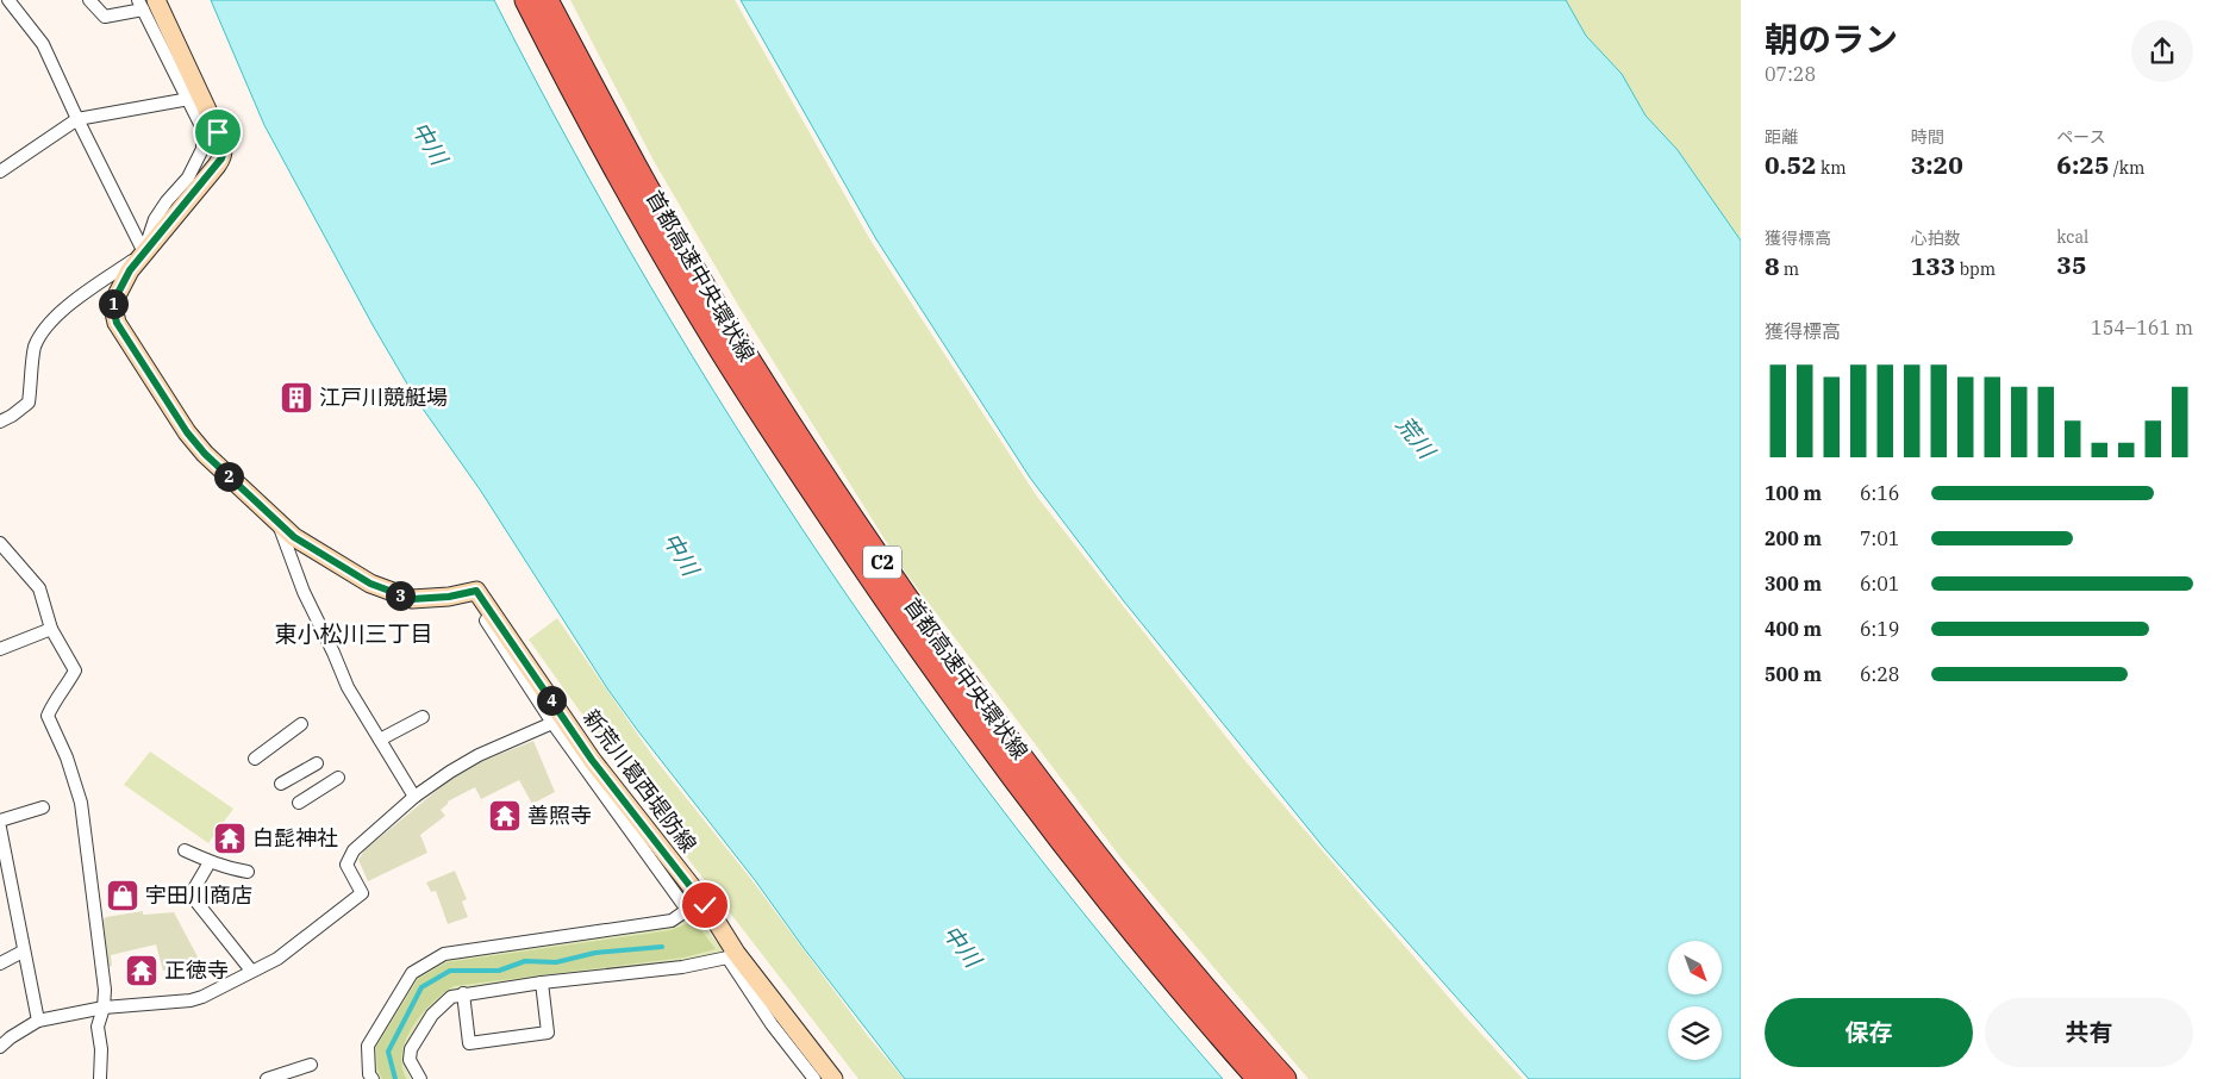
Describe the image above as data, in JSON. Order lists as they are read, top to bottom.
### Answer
{
  "streets": {
    "highway": ["首都高速中央環状線", "C2"],
    "main road": ["新荒川葛西堤防線"]
  },
  "districts": ["東小松川三丁目"],
  "water": ["中川", "荒川"],
  "places": {
    "building": ["江戸川競艇場"],
    "temple": ["善照寺", "白髭神社", "正徳寺"],
    "shop": ["宇田川商店"]
  },
  "north": "bottom right",
  "page": {
    "heading": ["朝のラン", "07:28"],
    "stats": [
      ["距離", "0.52 km"],
      ["時間", "3:20"],
      ["ペース", "6:25 /km"],
      ["獲得標高", "8 m"],
      ["心拍数", "133 bpm"],
      ["kcal", "35"]
    ],
    "pins": [
      "1",
      "2",
      "3",
      "4"
    ],
    "chart": ["獲得標高", "154–161 m"],
    "list": [
      {
        "name": "100 m",
        "note": "6:16"
      },
      {
        "name": "200 m",
        "note": "7:01"
      },
      {
        "name": "300 m",
        "note": "6:01"
      },
      {
        "name": "400 m",
        "note": "6:19"
      },
      {
        "name": "500 m",
        "note": "6:28"
      }
    ],
    "buttons": ["保存", "共有"]
  }
}
